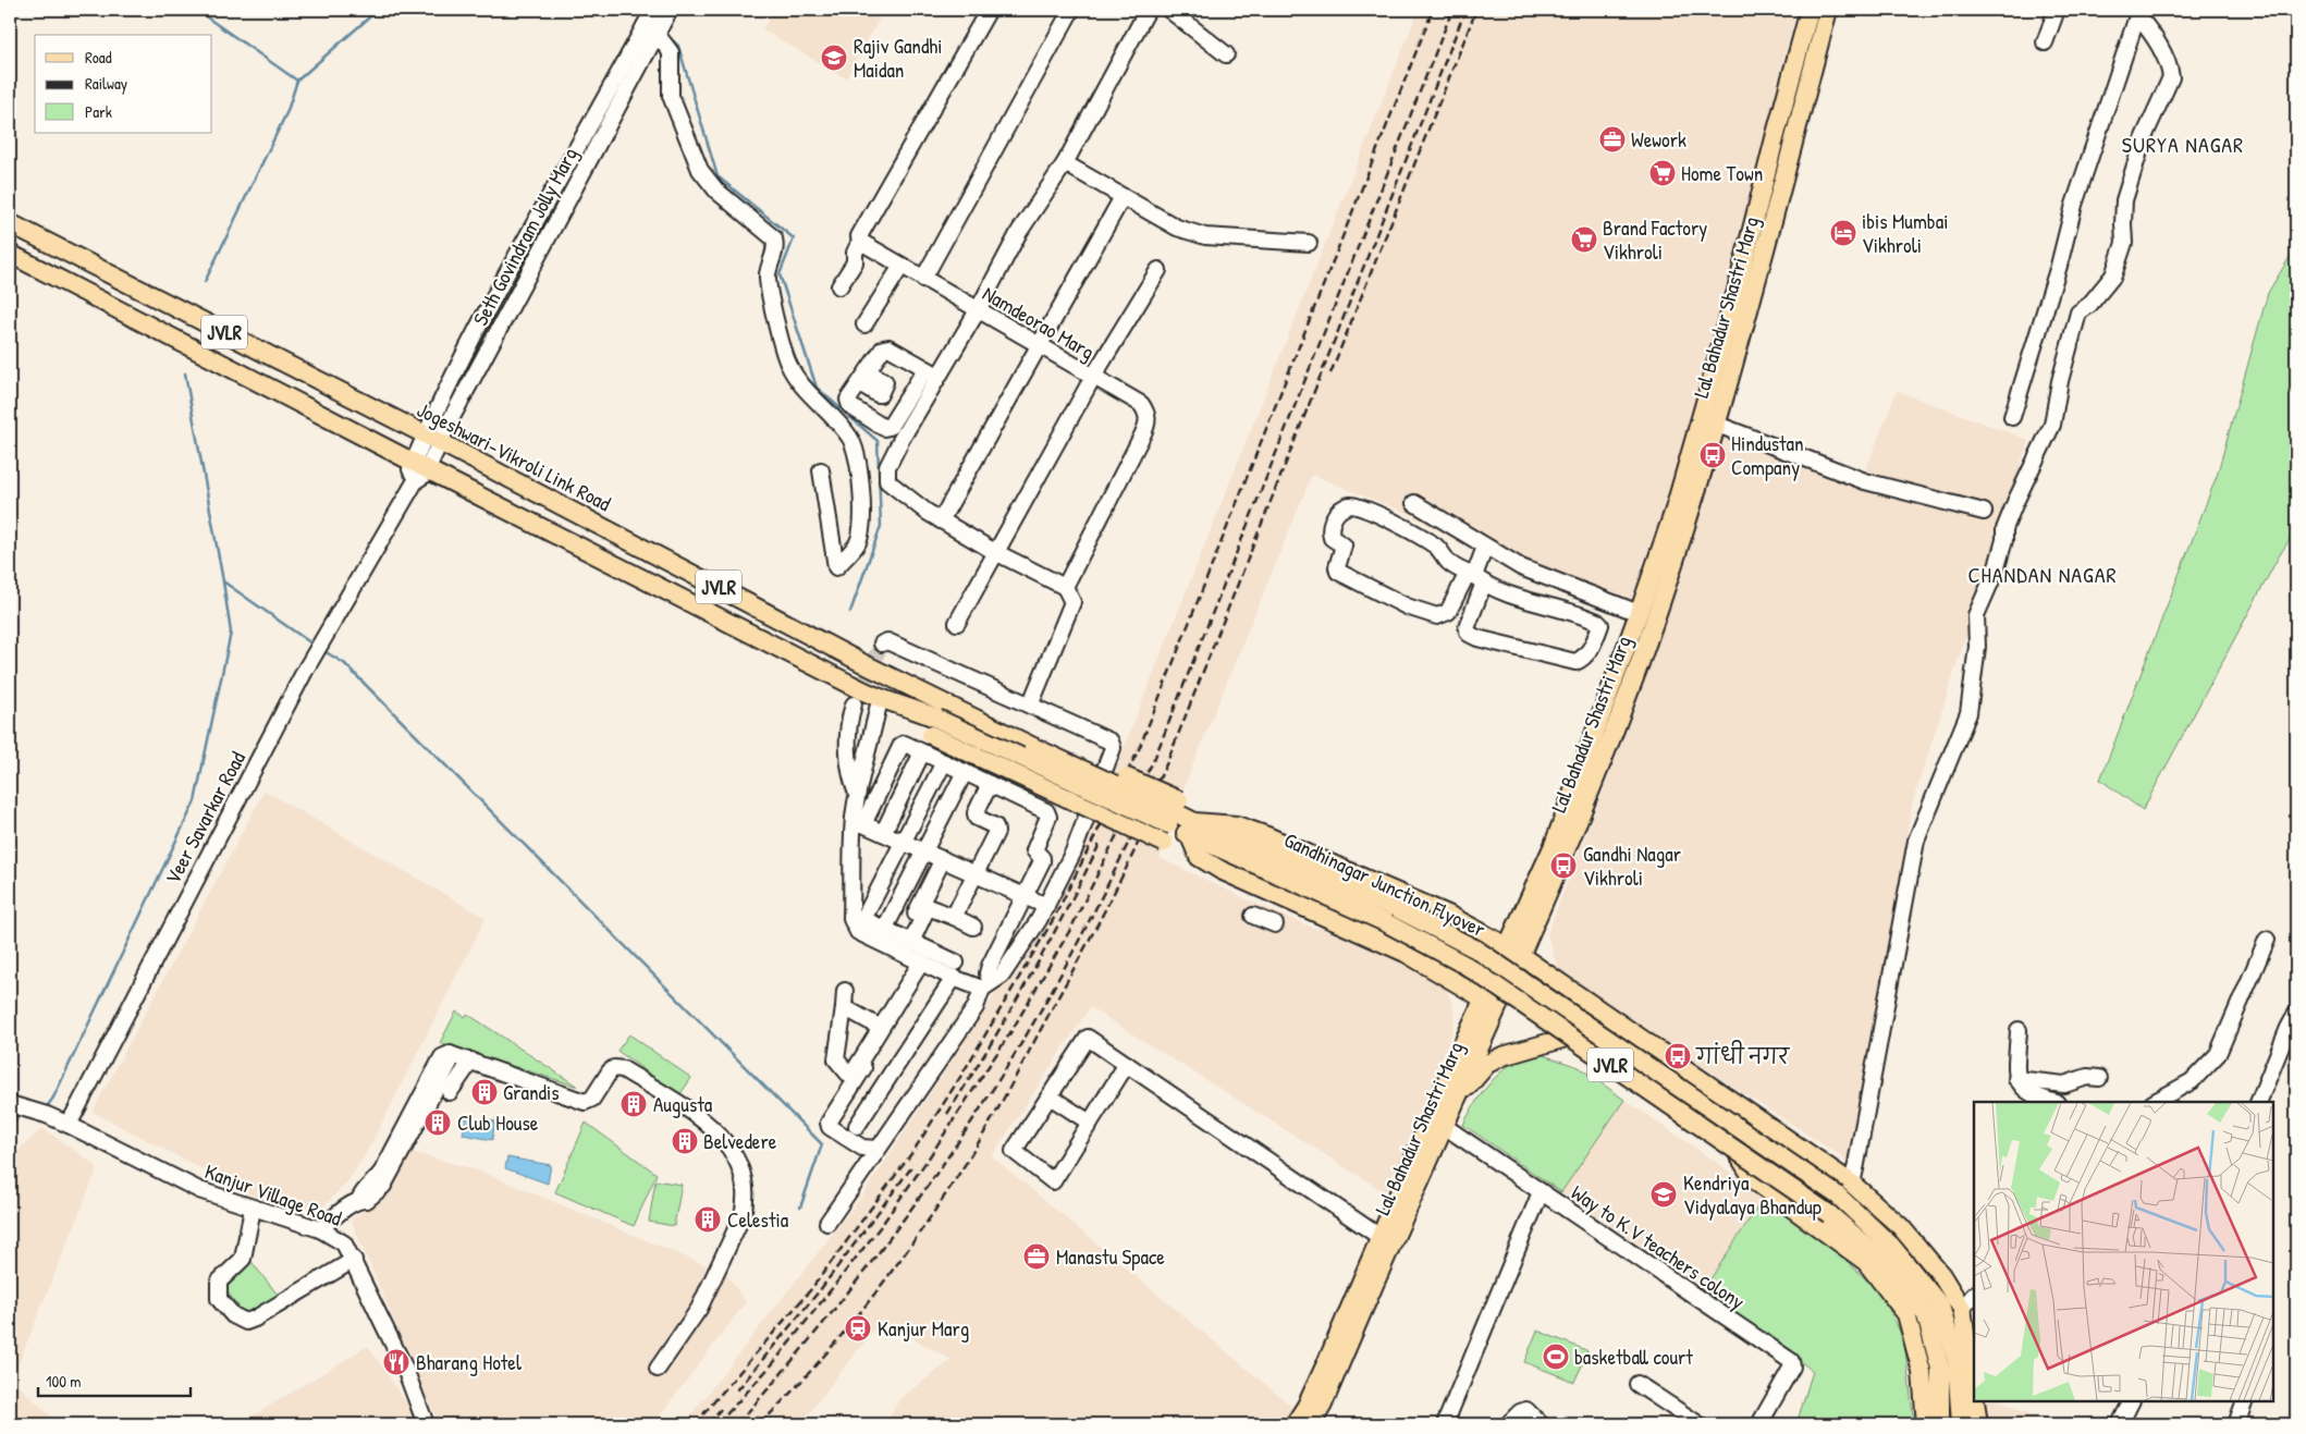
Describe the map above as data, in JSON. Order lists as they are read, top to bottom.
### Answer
{
  "streets": {
    "main road": [
      "Lal Bahadur Shastri Marg",
      "JVLR",
      "Jogeshwari-Vikroli Link Road",
      "Gandhinagar Junction Flyover"
    ],
    "street": [
      "Namdeorao Marg",
      "Veer Savarkar Road",
      "Kanjur Village Road",
      "Way to K.V teachers colony"
    ]
  },
  "crossings": [
    ["Lal Bahadur Shastri Marg", "Way to K.V teachers colony"],
    ["JVLR", "Jogeshwari-Vikroli Link Road"],
    ["JVLR", "Veer Savarkar Road"],
    ["JVLR", "Gandhinagar Junction Flyover"],
    ["Veer Savarkar Road", "Kanjur Village Road"]
  ],
  "districts": ["SURYA NAGAR", "CHANDAN NAGAR"],
  "places": {
    "school or university": ["Rajiv Gandhi Maidan", "Kendriya Vidyalaya Bhandup"],
    "office": ["Wework", "Manastu Space"],
    "supermarket": ["Home Town", "Brand Factory Vikhroli"],
    "hotel": ["ibis Mumbai Vikhroli"],
    "bus stop": ["Hindustan Company", "Gandhi Nagar Vikhroli", "गांधी नगर"],
    "building": [
      "Grandis",
      "Augusta",
      "Club House",
      "Belvedere",
      "Celestia"
    ],
    "station": ["Kanjur Marg"],
    "sports": ["basketball court"],
    "restaurant": ["Bharang Hotel"]
  },
  "legend": ["Road", "Railway", "Park"],
  "scale_bar": "100 m"
}
